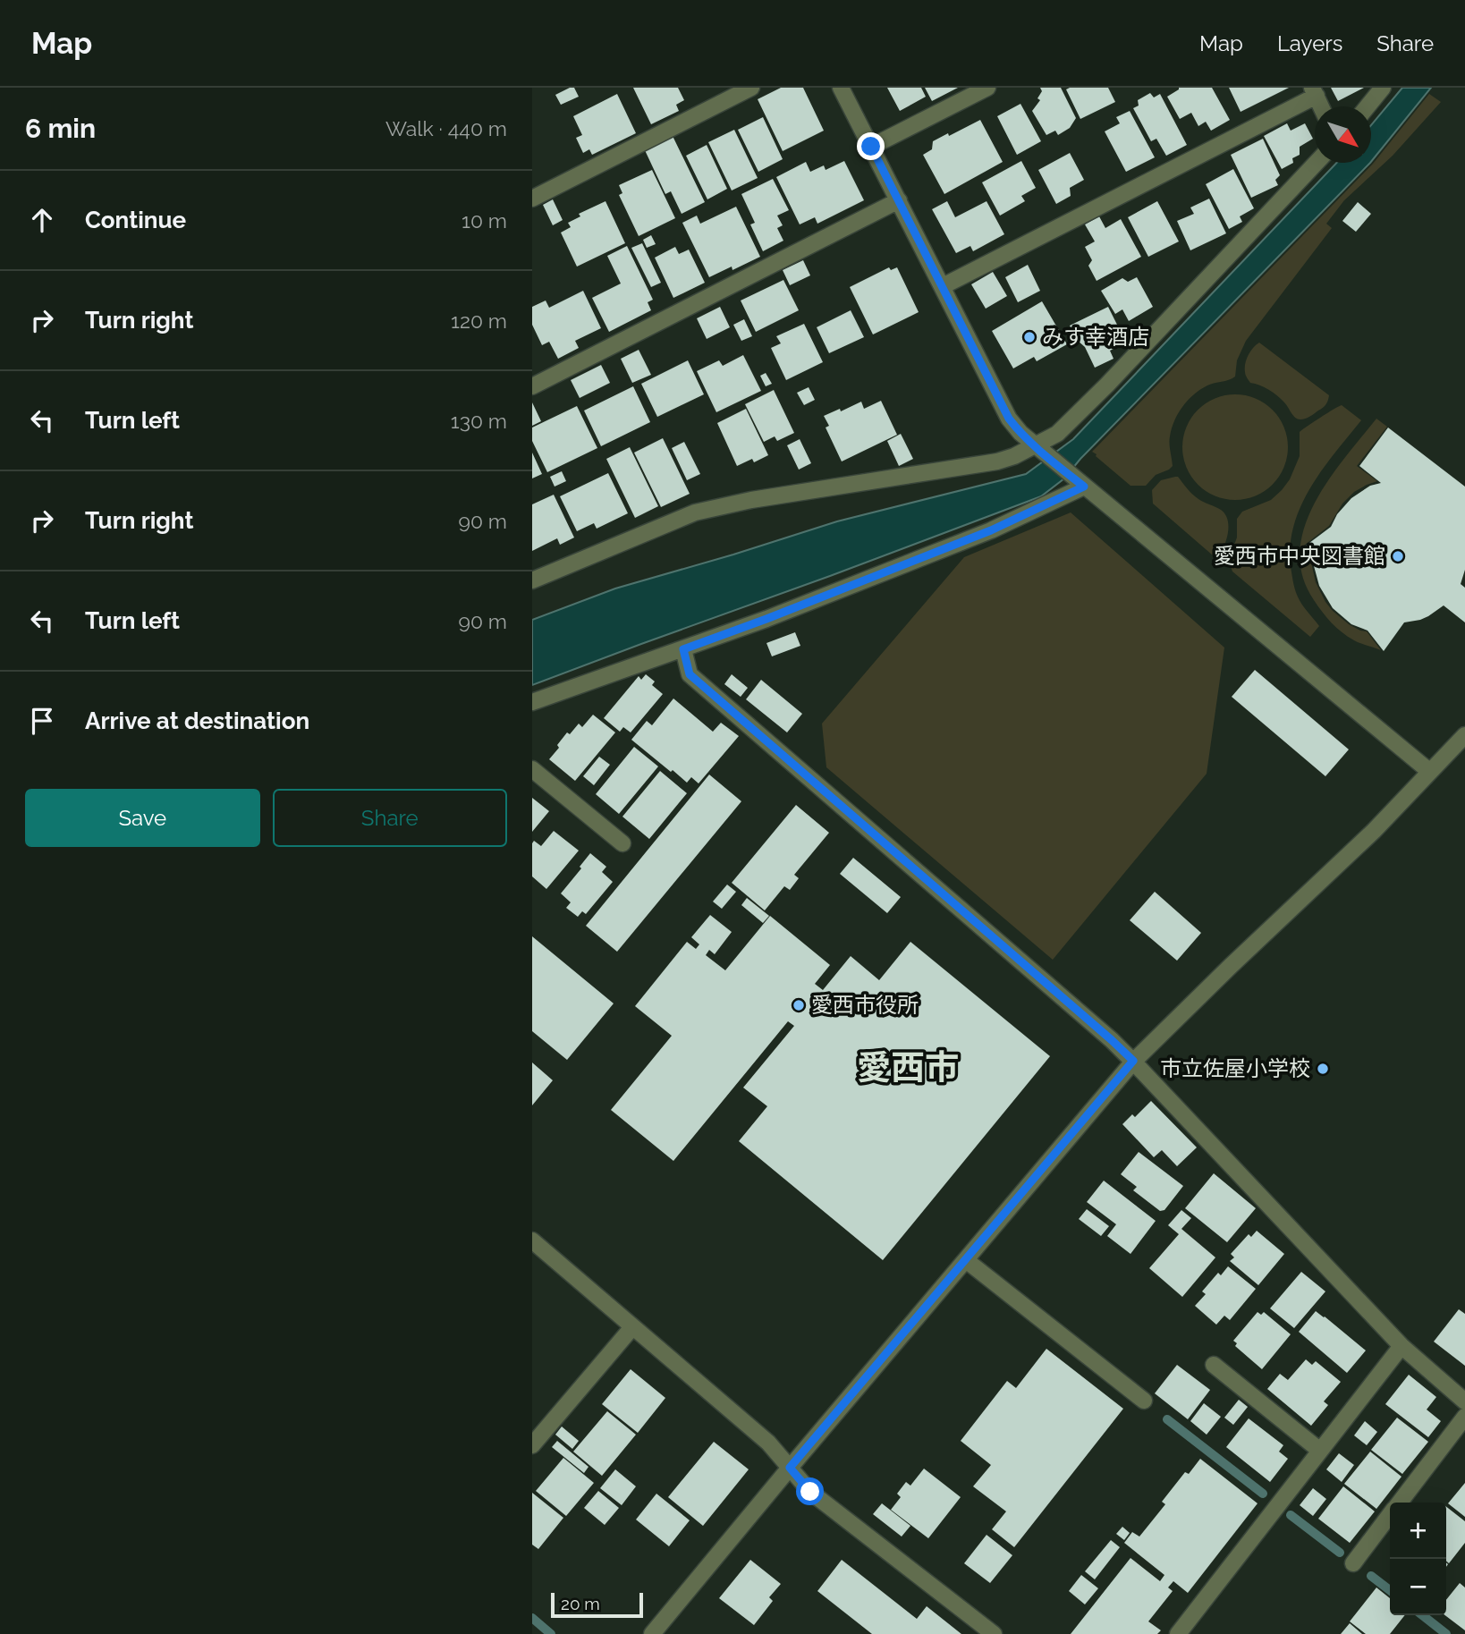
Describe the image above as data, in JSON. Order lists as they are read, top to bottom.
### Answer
{
  "districts": ["愛西市"],
  "places": [
    "みす幸酒店",
    "愛西市中央図書館",
    "愛西市役所",
    "市立佐屋小学校"
  ],
  "scale_bar": "20 m",
  "north": "bottom right",
  "page": {
    "header": "Map",
    "nav": ["Map", "Layers", "Share"],
    "heading": ["6 min", "Walk · 440 m"],
    "list": [
      ["Continue", "10 m"],
      ["Turn right", "120 m"],
      ["Turn left", "130 m"],
      ["Turn right", "90 m"],
      ["Turn left", "90 m"],
      "Arrive at destination"
    ],
    "buttons": ["Save", "Share"],
    "map_buttons": ["+", "−"],
    "scale": "20 m"
  }
}
